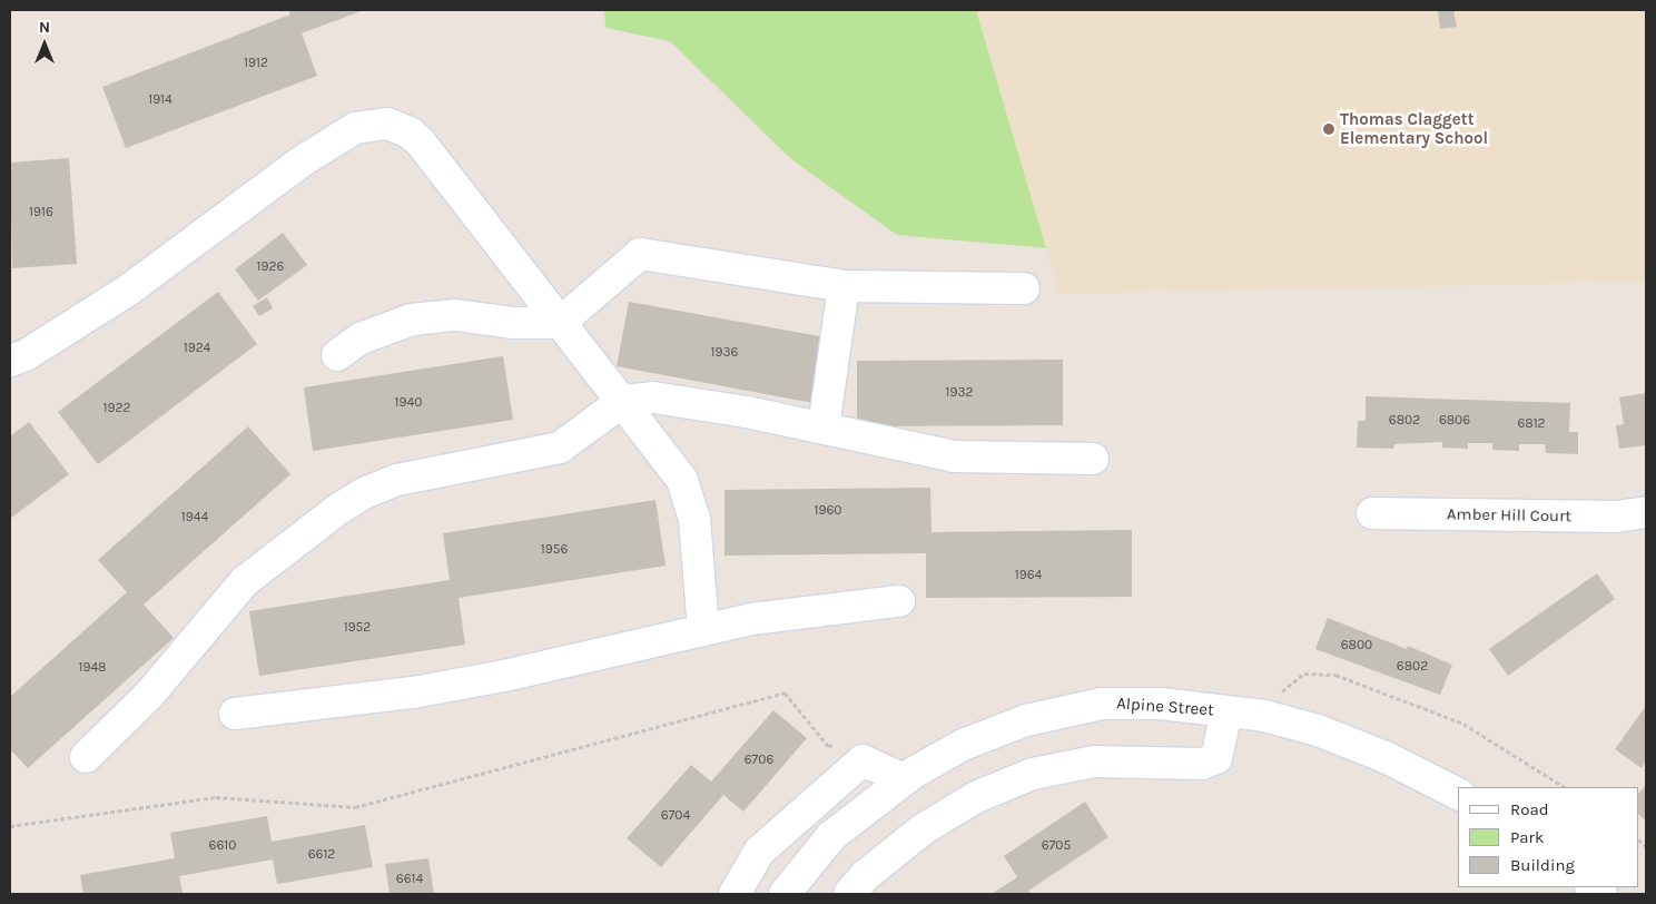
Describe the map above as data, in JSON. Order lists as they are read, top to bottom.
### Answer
{
  "streets": {
    "street": ["Amber Hill Court", "Alpine Street"]
  },
  "places": ["Thomas Claggett Elementary School"],
  "house_numbers": [
    "1912",
    "1914",
    "1916",
    "1926",
    "1924",
    "1936",
    "1932",
    "1940",
    "1922",
    "6802",
    "6806",
    "6812",
    "1960",
    "1944",
    "1956",
    "1964",
    "1952",
    "6800",
    "6802",
    "1948",
    "6706",
    "6704",
    "6610",
    "6705",
    "6612",
    "6614"
  ],
  "legend": ["Road", "Park", "Building"],
  "north": "top"
}
